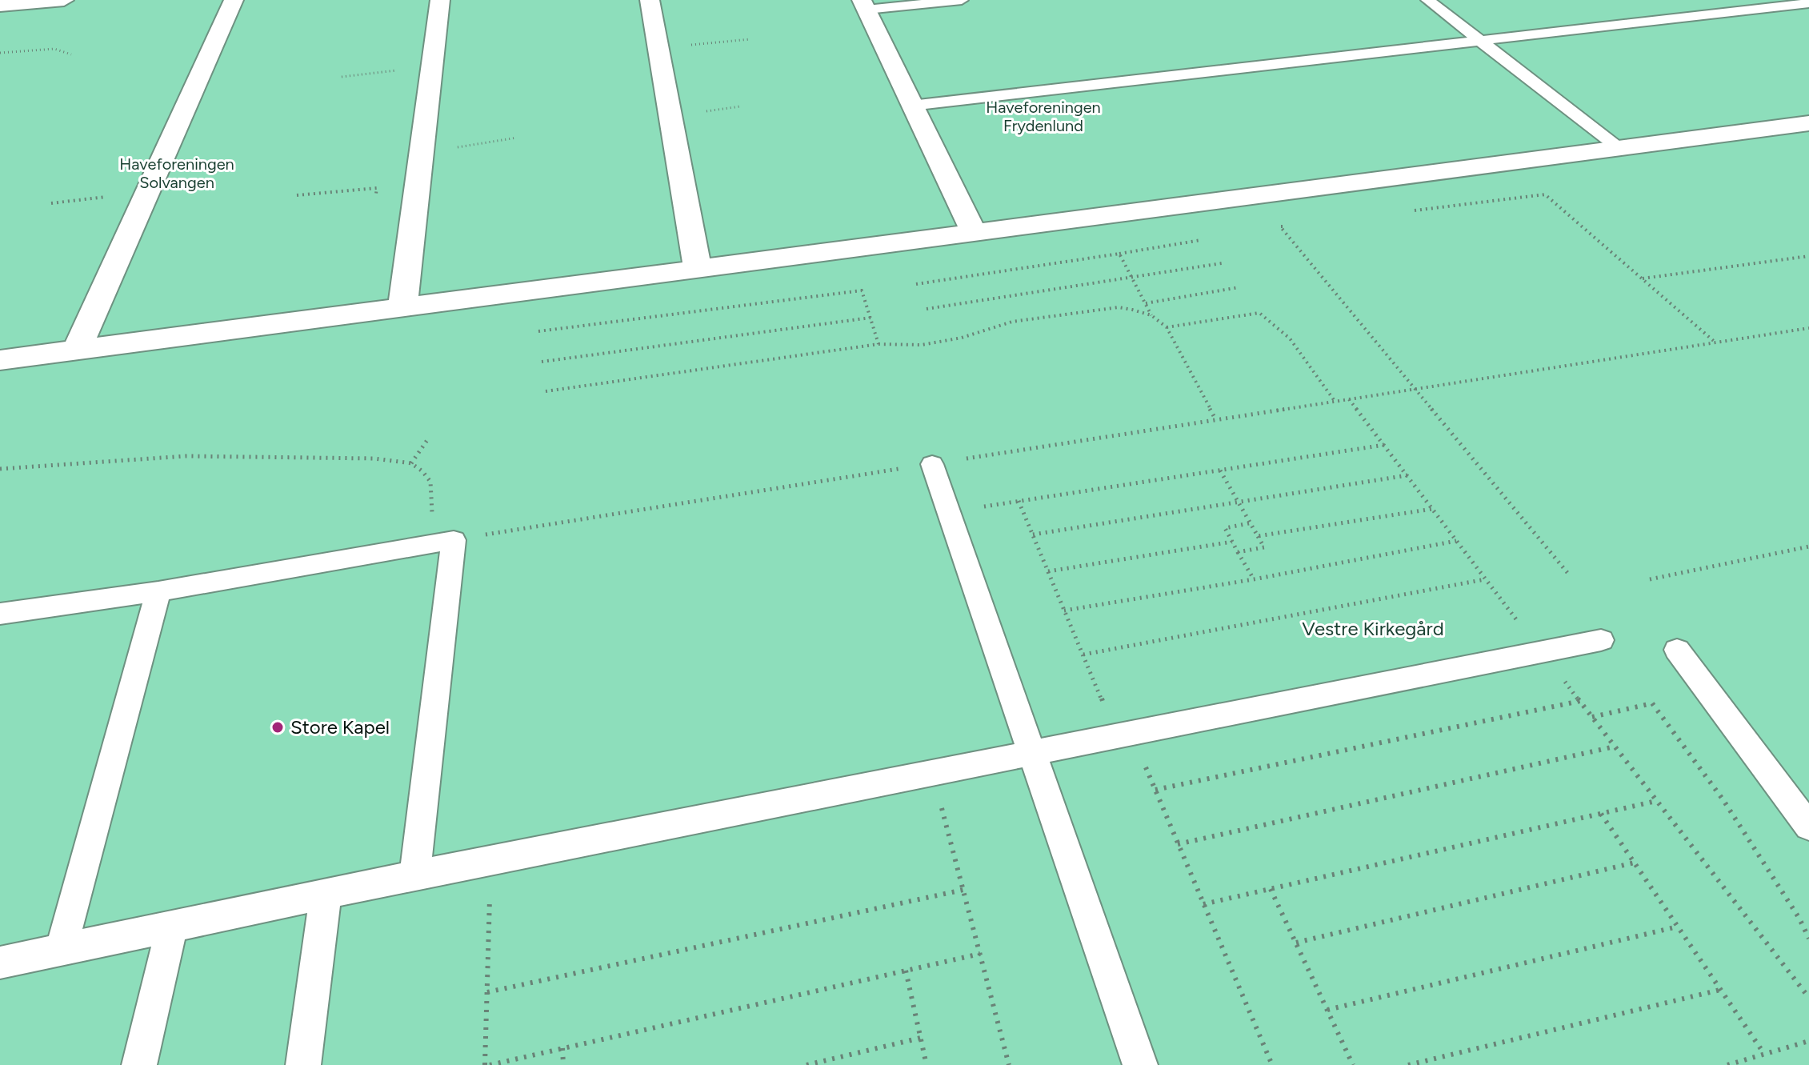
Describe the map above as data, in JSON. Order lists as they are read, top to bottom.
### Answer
{
  "parks": ["Haveforeningen Frydenlund", "Haveforeningen Solvangen", "Vestre Kirkegård"],
  "places": ["Store Kapel"]
}
